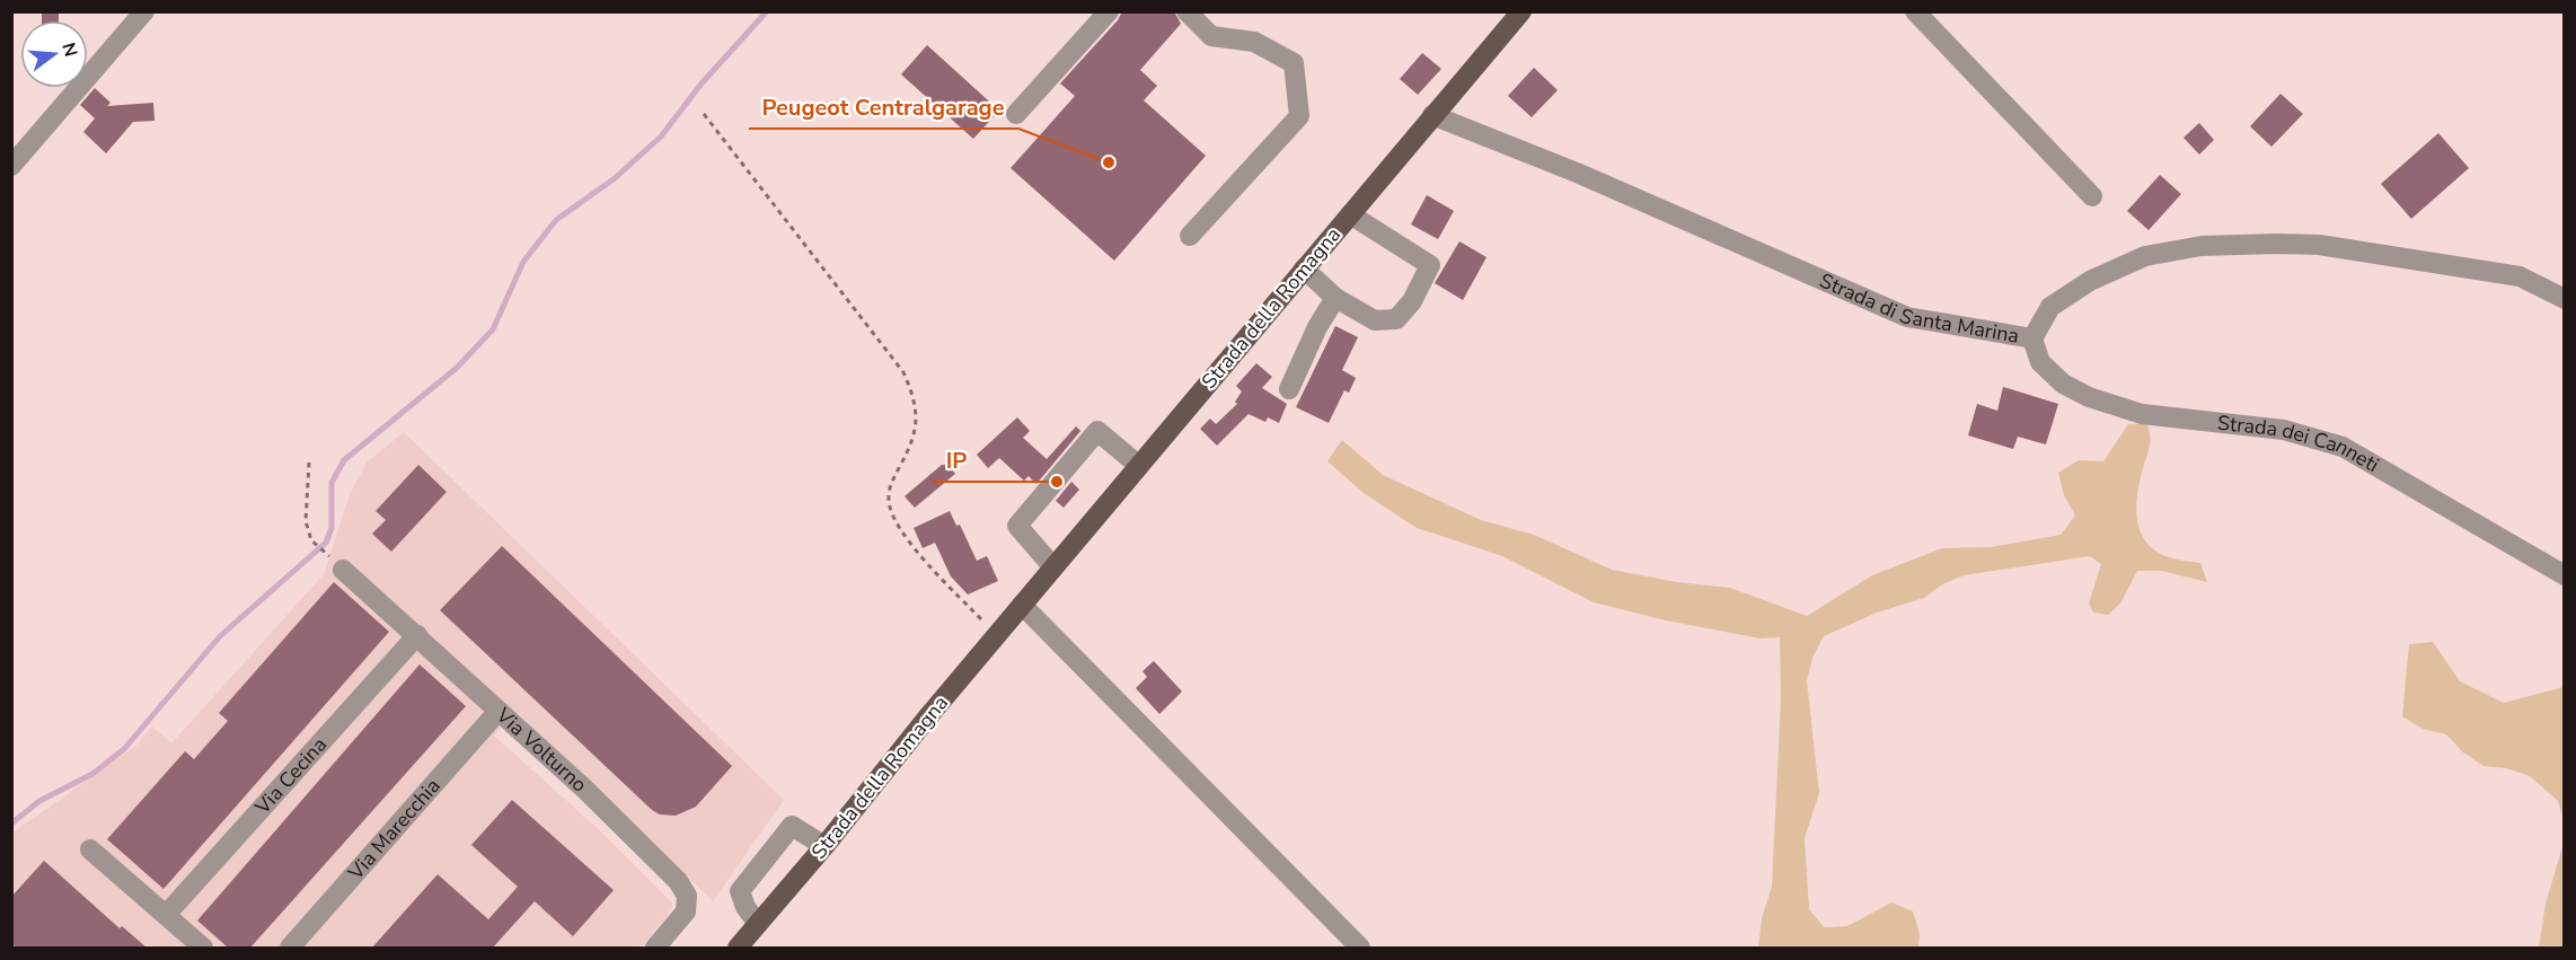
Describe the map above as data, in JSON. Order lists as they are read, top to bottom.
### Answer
{
  "streets": {
    "main road": ["Strada della Romagna"],
    "street": [
      "Strada di Santa Marina",
      "Strada dei Canneti",
      "Via Volturno",
      "Via Cecina",
      "Via Marecchia"
    ]
  },
  "crossings": [
    ["Strada di Santa Marina", "Strada della Romagna"],
    ["Strada di Santa Marina", "Strada dei Canneti"],
    ["Via Volturno", "Via Cecina"],
    ["Via Volturno", "Via Marecchia"]
  ],
  "places": ["Peugeot Centralgarage", "IP"],
  "north": "right"
}
